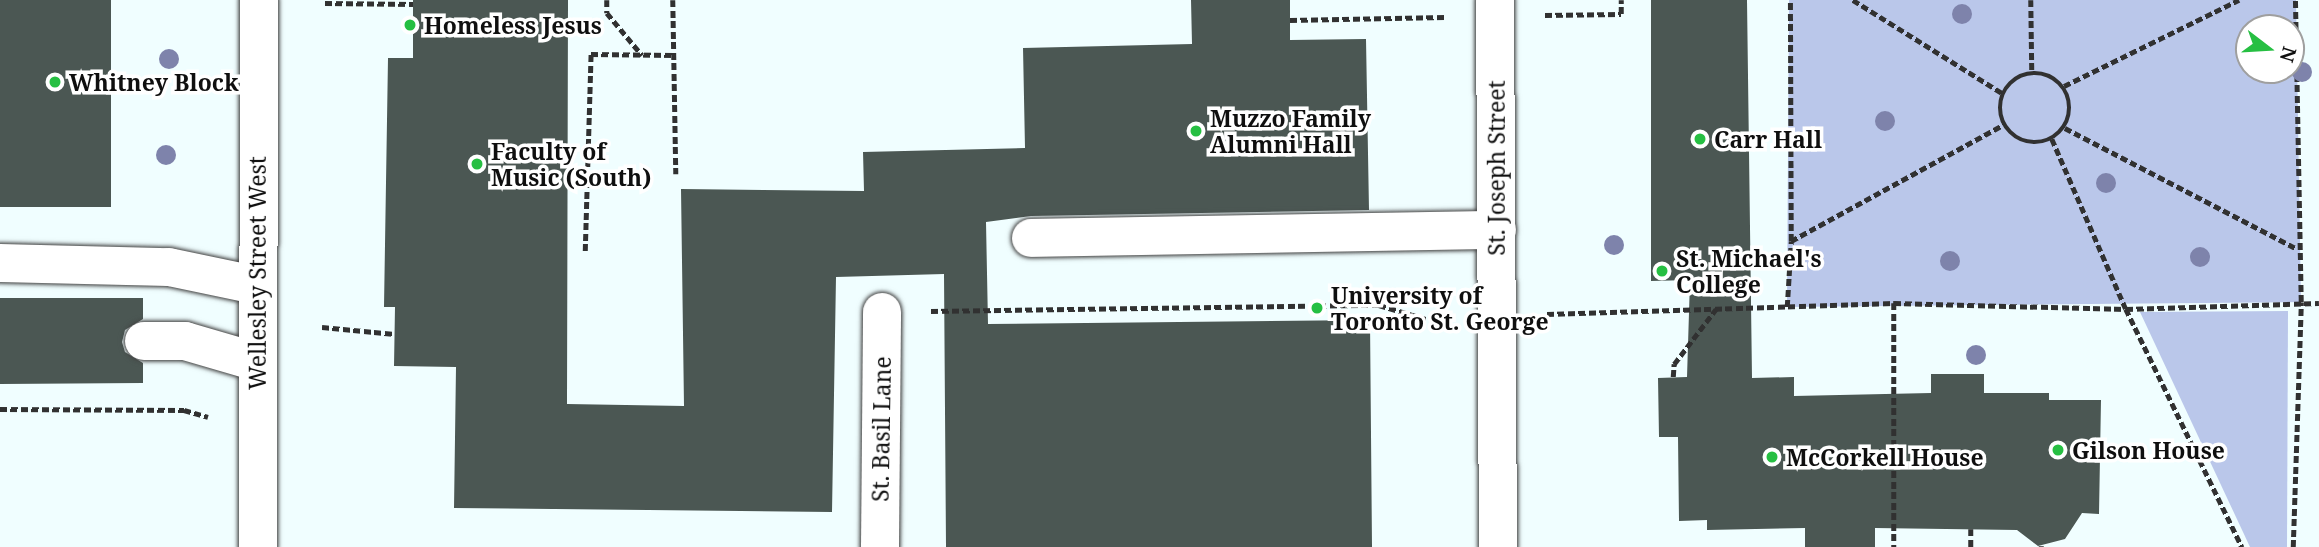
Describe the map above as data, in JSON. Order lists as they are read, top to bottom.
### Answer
{
  "streets": {
    "street": ["St. Joseph Street", "Wellesley Street West", "St. Basil Lane"]
  },
  "places": [
    "Homeless Jesus",
    "Whitney Block",
    "Muzzo Family Alumni Hall",
    "Carr Hall",
    "Faculty of Music (South)",
    "St. Michael's College",
    "University of Toronto St. George",
    "Gilson House",
    "McCorkell House"
  ],
  "north": "right"
}
